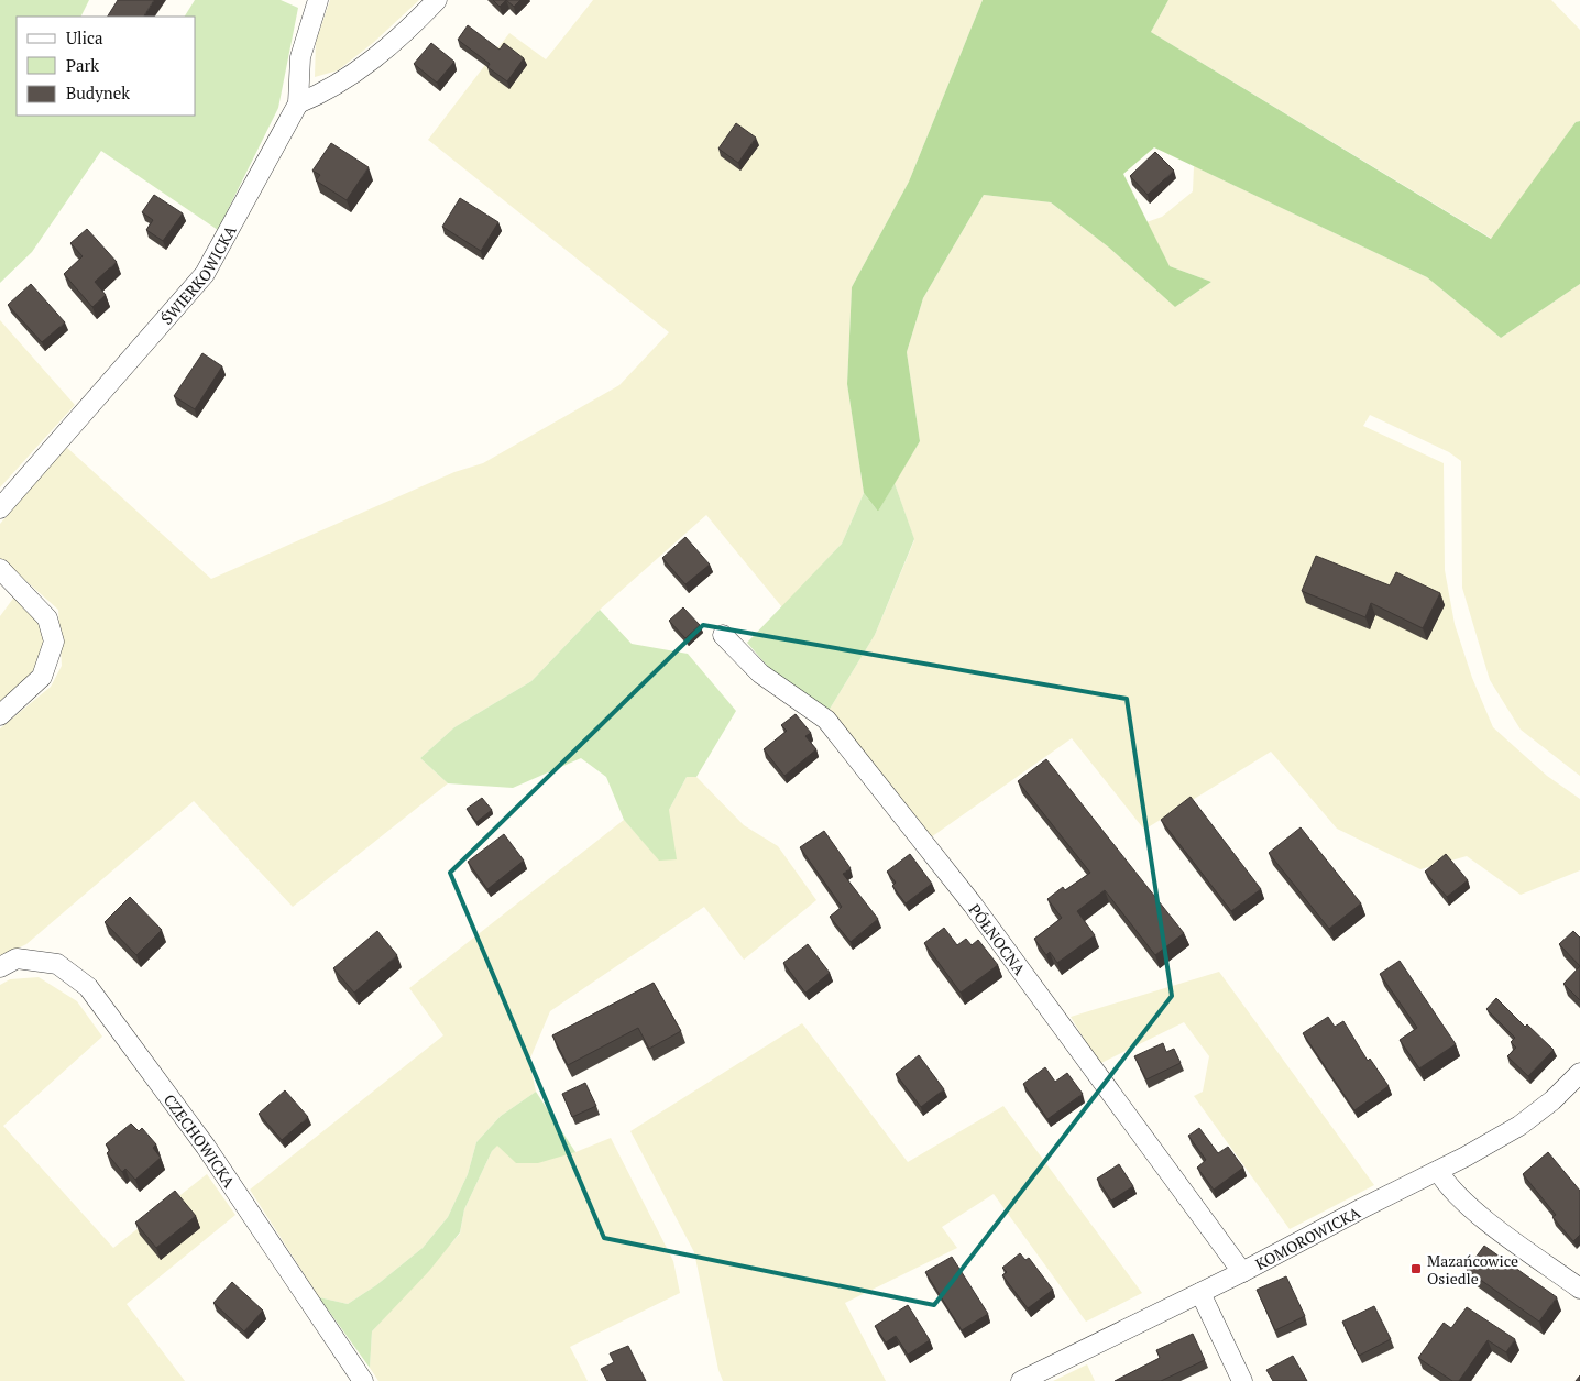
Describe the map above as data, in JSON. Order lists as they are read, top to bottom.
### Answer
{
  "streets": {
    "street": [
      "ŚWIERKOWICKA",
      "PÓŁNOCNA",
      "CZECHOWICKA",
      "KOMOROWICKA"
    ]
  },
  "crossings": [
    ["PÓŁNOCNA", "KOMOROWICKA"]
  ],
  "places": {
    "transit": ["Mazańcowice Osiedle"]
  },
  "legend": ["Ulica", "Park", "Budynek"]
}
